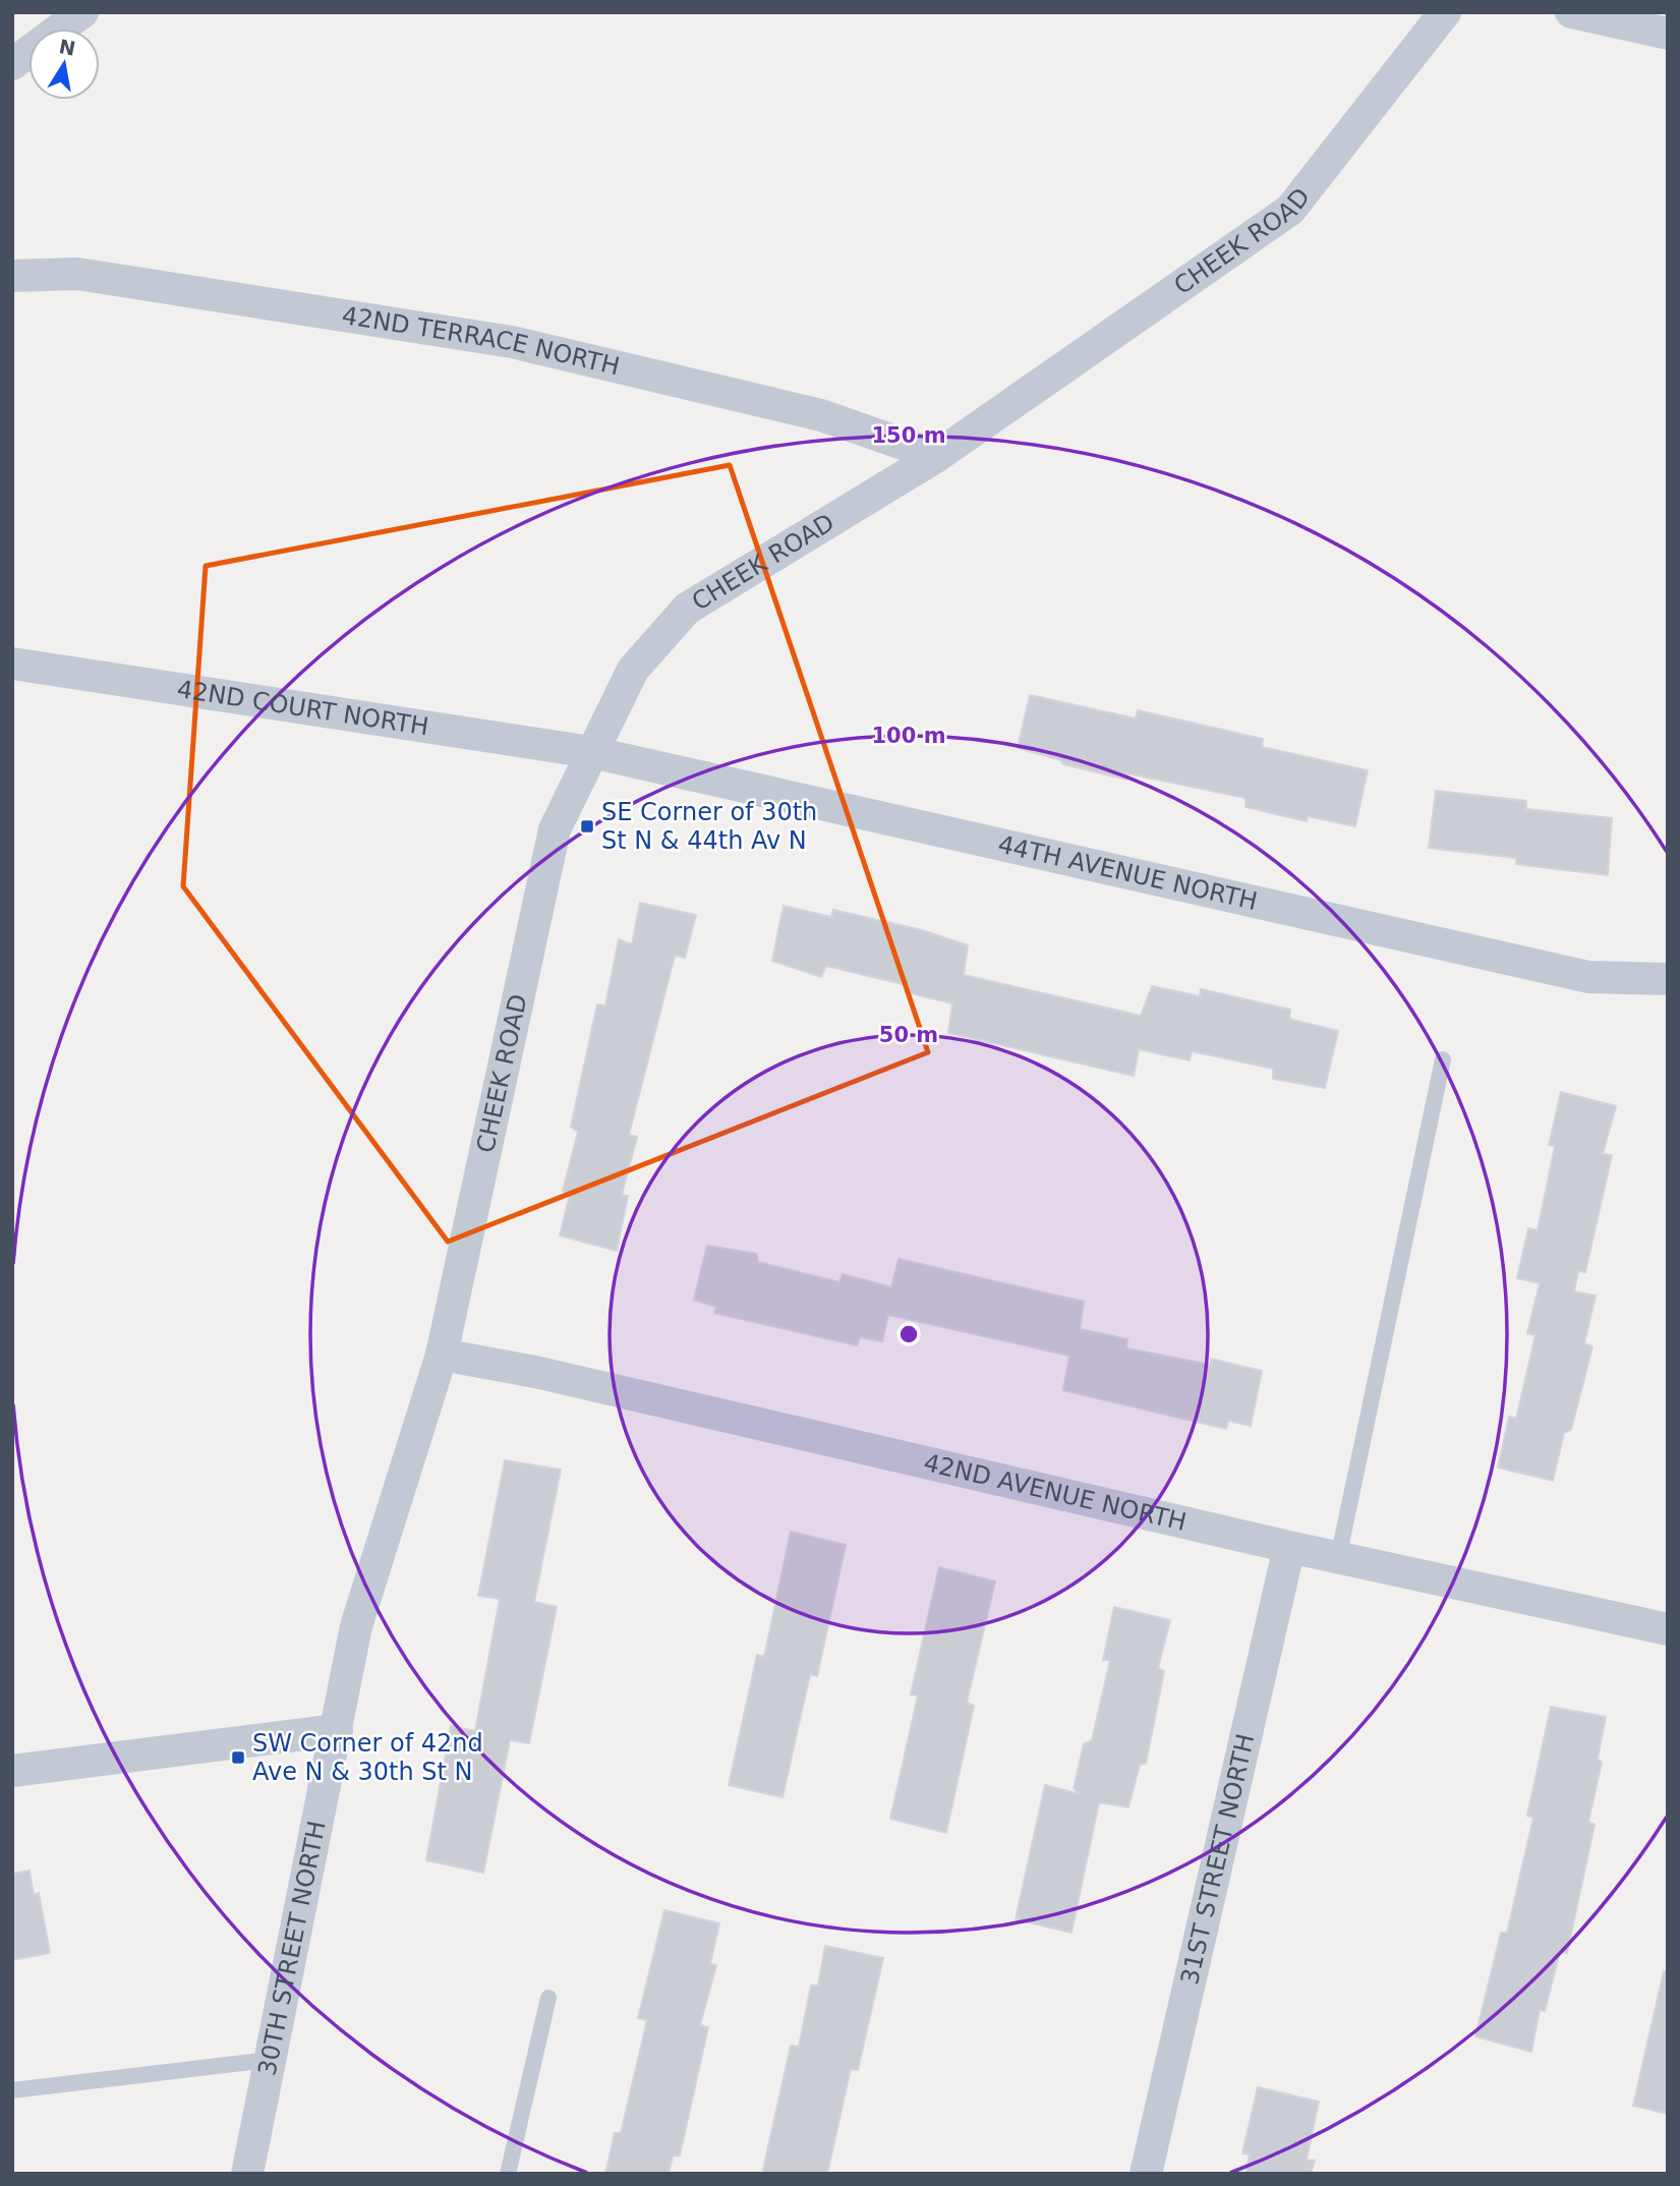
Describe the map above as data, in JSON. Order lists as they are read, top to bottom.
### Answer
{
  "streets": {
    "street": [
      "CHEEK ROAD",
      "42ND TERRACE NORTH",
      "42ND COURT NORTH",
      "44TH AVENUE NORTH",
      "42ND AVENUE NORTH",
      "31ST STREET NORTH",
      "30TH STREET NORTH"
    ]
  },
  "crossings": [
    ["CHEEK ROAD", "42ND TERRACE NORTH"],
    ["CHEEK ROAD", "42ND COURT NORTH"],
    ["CHEEK ROAD", "44TH AVENUE NORTH"],
    ["CHEEK ROAD", "42ND AVENUE NORTH"],
    ["CHEEK ROAD", "30TH STREET NORTH"],
    ["42ND COURT NORTH", "44TH AVENUE NORTH"],
    ["42ND AVENUE NORTH", "31ST STREET NORTH"],
    ["42ND AVENUE NORTH", "30TH STREET NORTH"]
  ],
  "places": {
    "transit": ["SE Corner of 30th St N & 44th Av N", "SW Corner of 42nd Ave N & 30th St N"]
  },
  "north": "top",
  "rings": ["150 m", "100 m", "50 m"]
}
